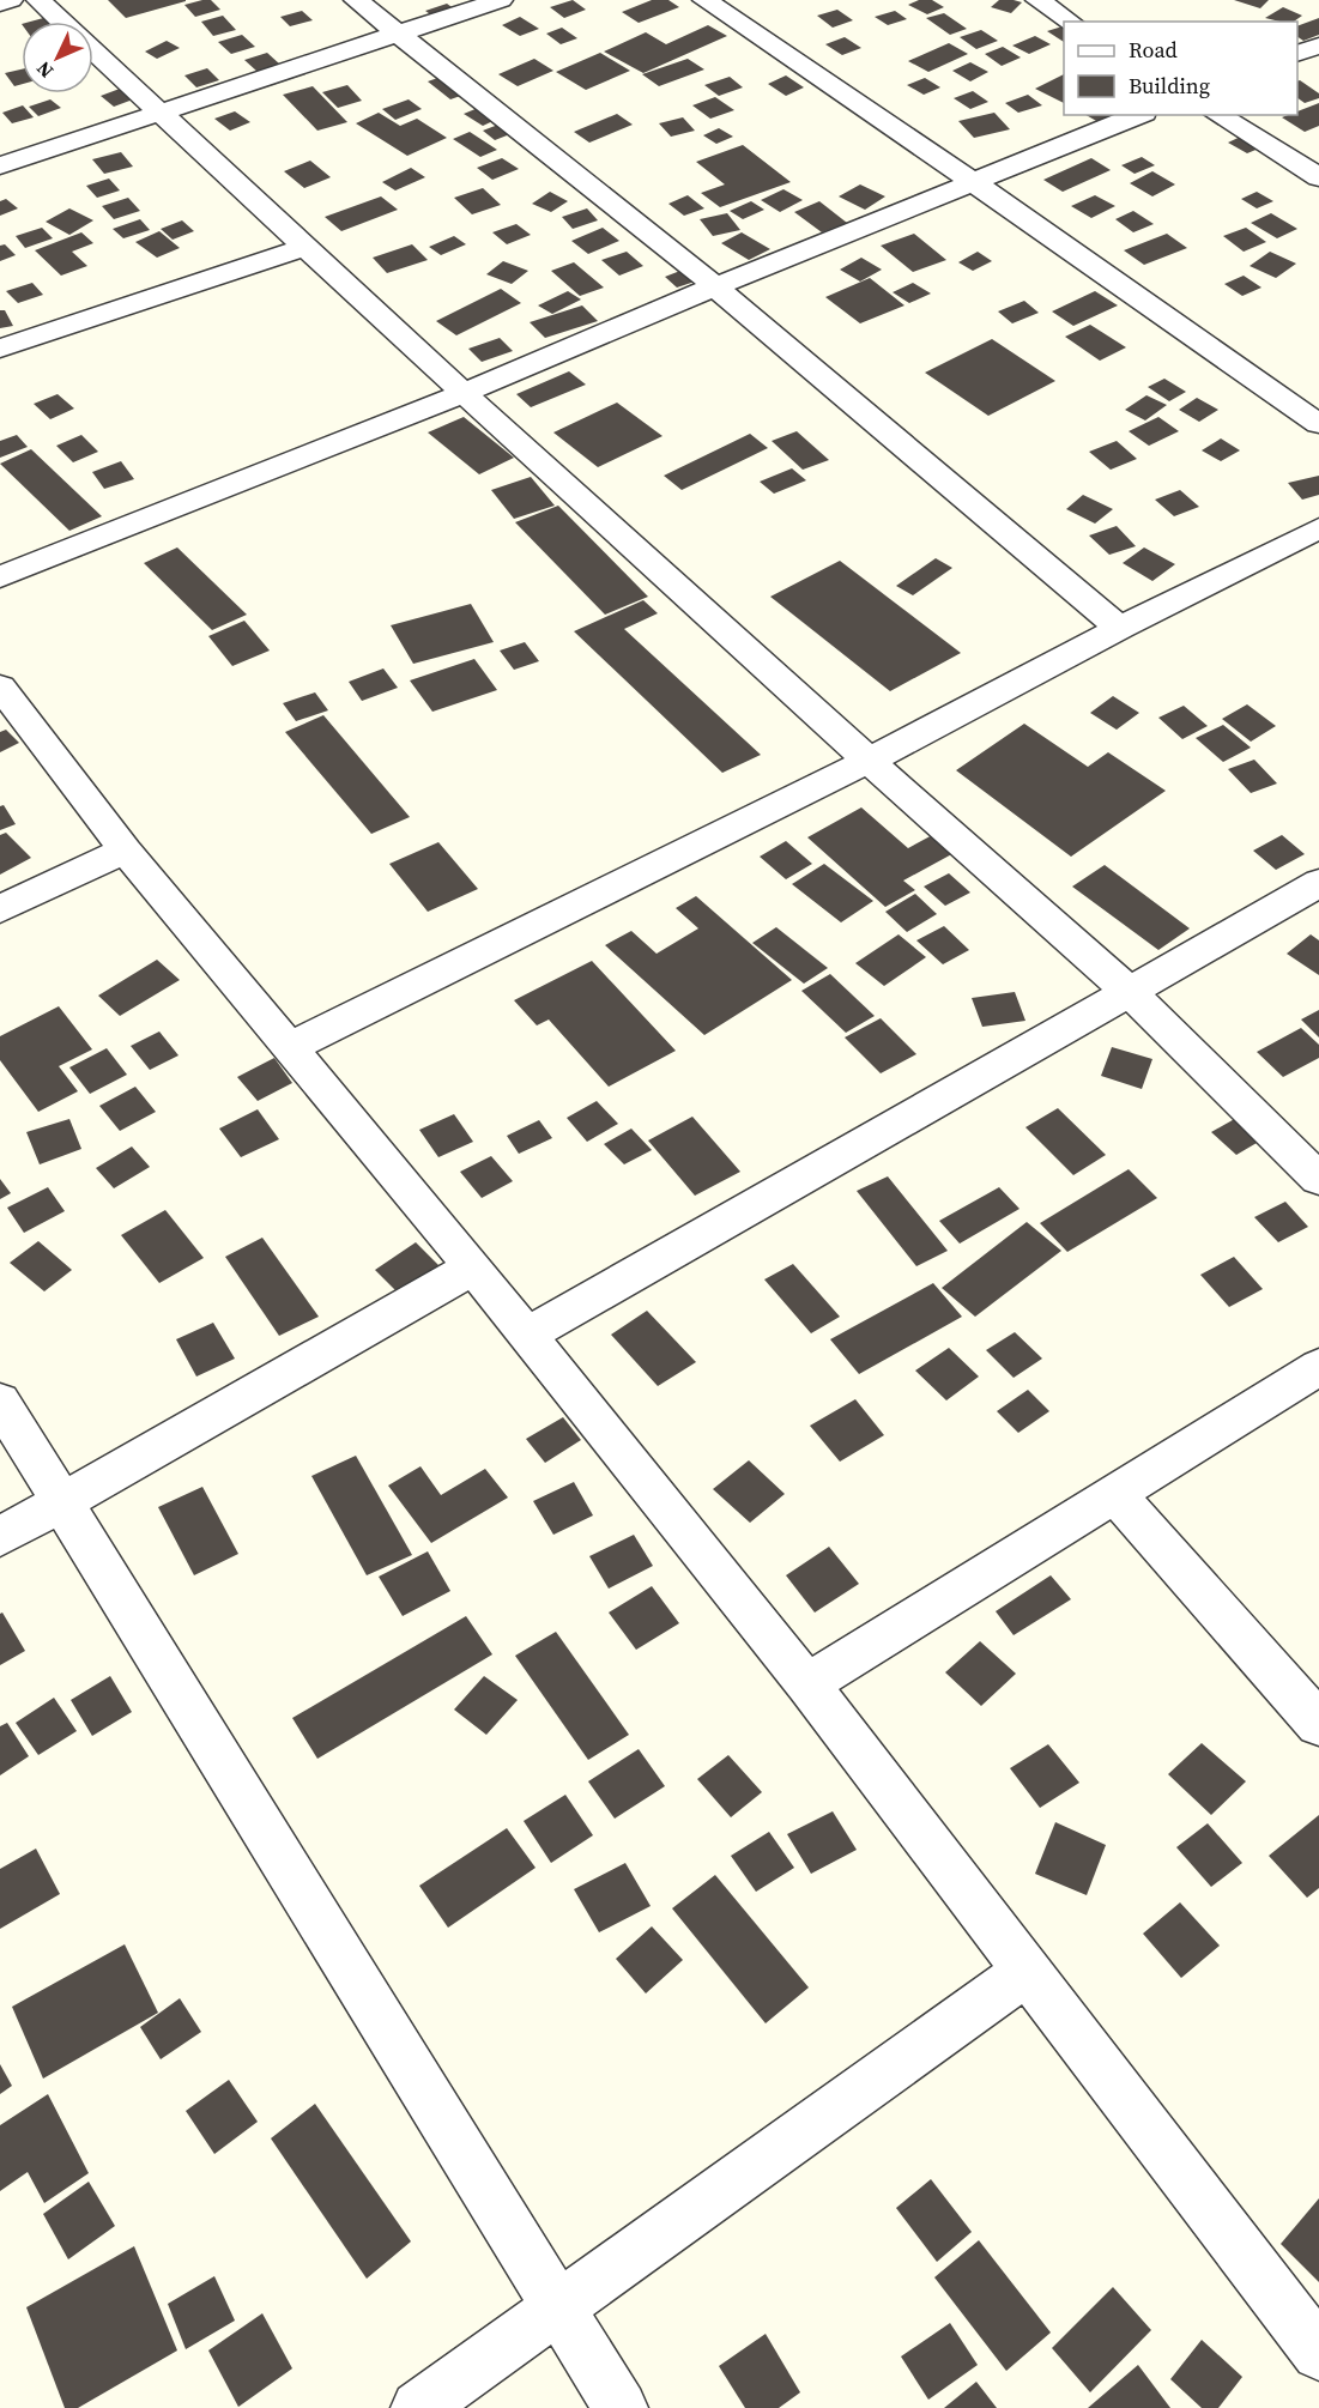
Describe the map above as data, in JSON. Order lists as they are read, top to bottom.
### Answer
{
  "legend": ["Road", "Building"],
  "north": "bottom left"
}
